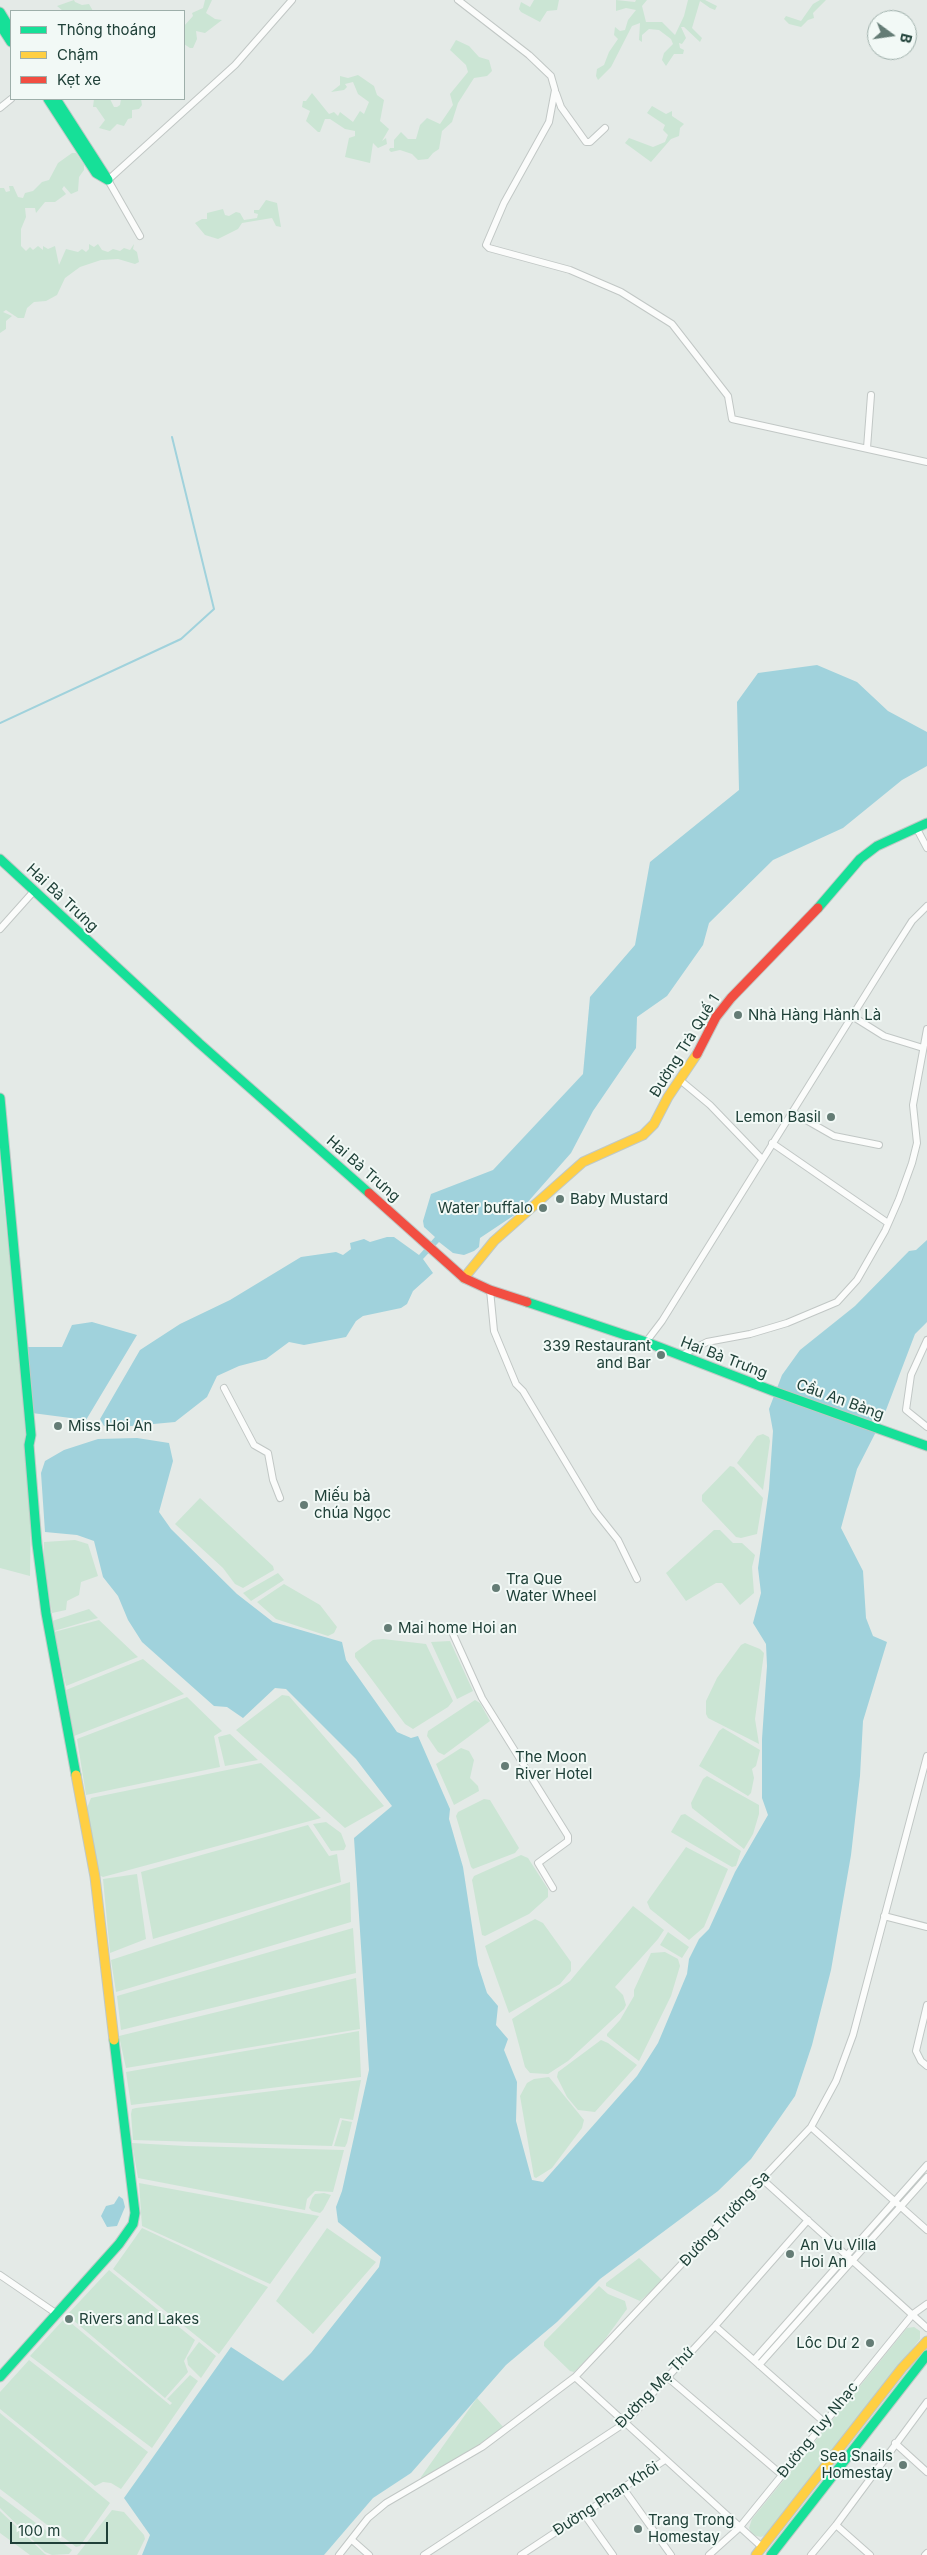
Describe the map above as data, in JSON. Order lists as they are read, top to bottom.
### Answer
{
  "streets": {
    "street": [
      "Hai Bà Trưng",
      "Đường Trà Quế 1",
      "Cầu An Bàng",
      "Đường Trường Sa",
      "Đường Mẹ Thứ",
      "Đường Tuy Nhạc",
      "Đường Phan Khôi"
    ]
  },
  "crossings": [
    ["Hai Bà Trưng", "Đường Trà Quế 1"],
    ["Hai Bà Trưng", "Cầu An Bàng"]
  ],
  "places": [
    "Nhà Hàng Hành Là",
    "Lemon Basil",
    "Baby Mustard",
    "Water buffalo",
    "339 Restaurant and Bar",
    "Miss Hoi An",
    "Miếu bà chúa Ngọc",
    "Tra Que Water Wheel",
    "Mai home Hoi an",
    "The Moon River Hotel",
    "An Vu Villa Hoi An",
    "Rivers and Lakes",
    "Lôc Dư 2",
    "Sea Snails Homestay",
    "Trang Trong Homestay"
  ],
  "legend": ["Thông thoáng", "Chậm", "Kẹt xe"],
  "scale_bar": "100 m",
  "north": "right"
}
